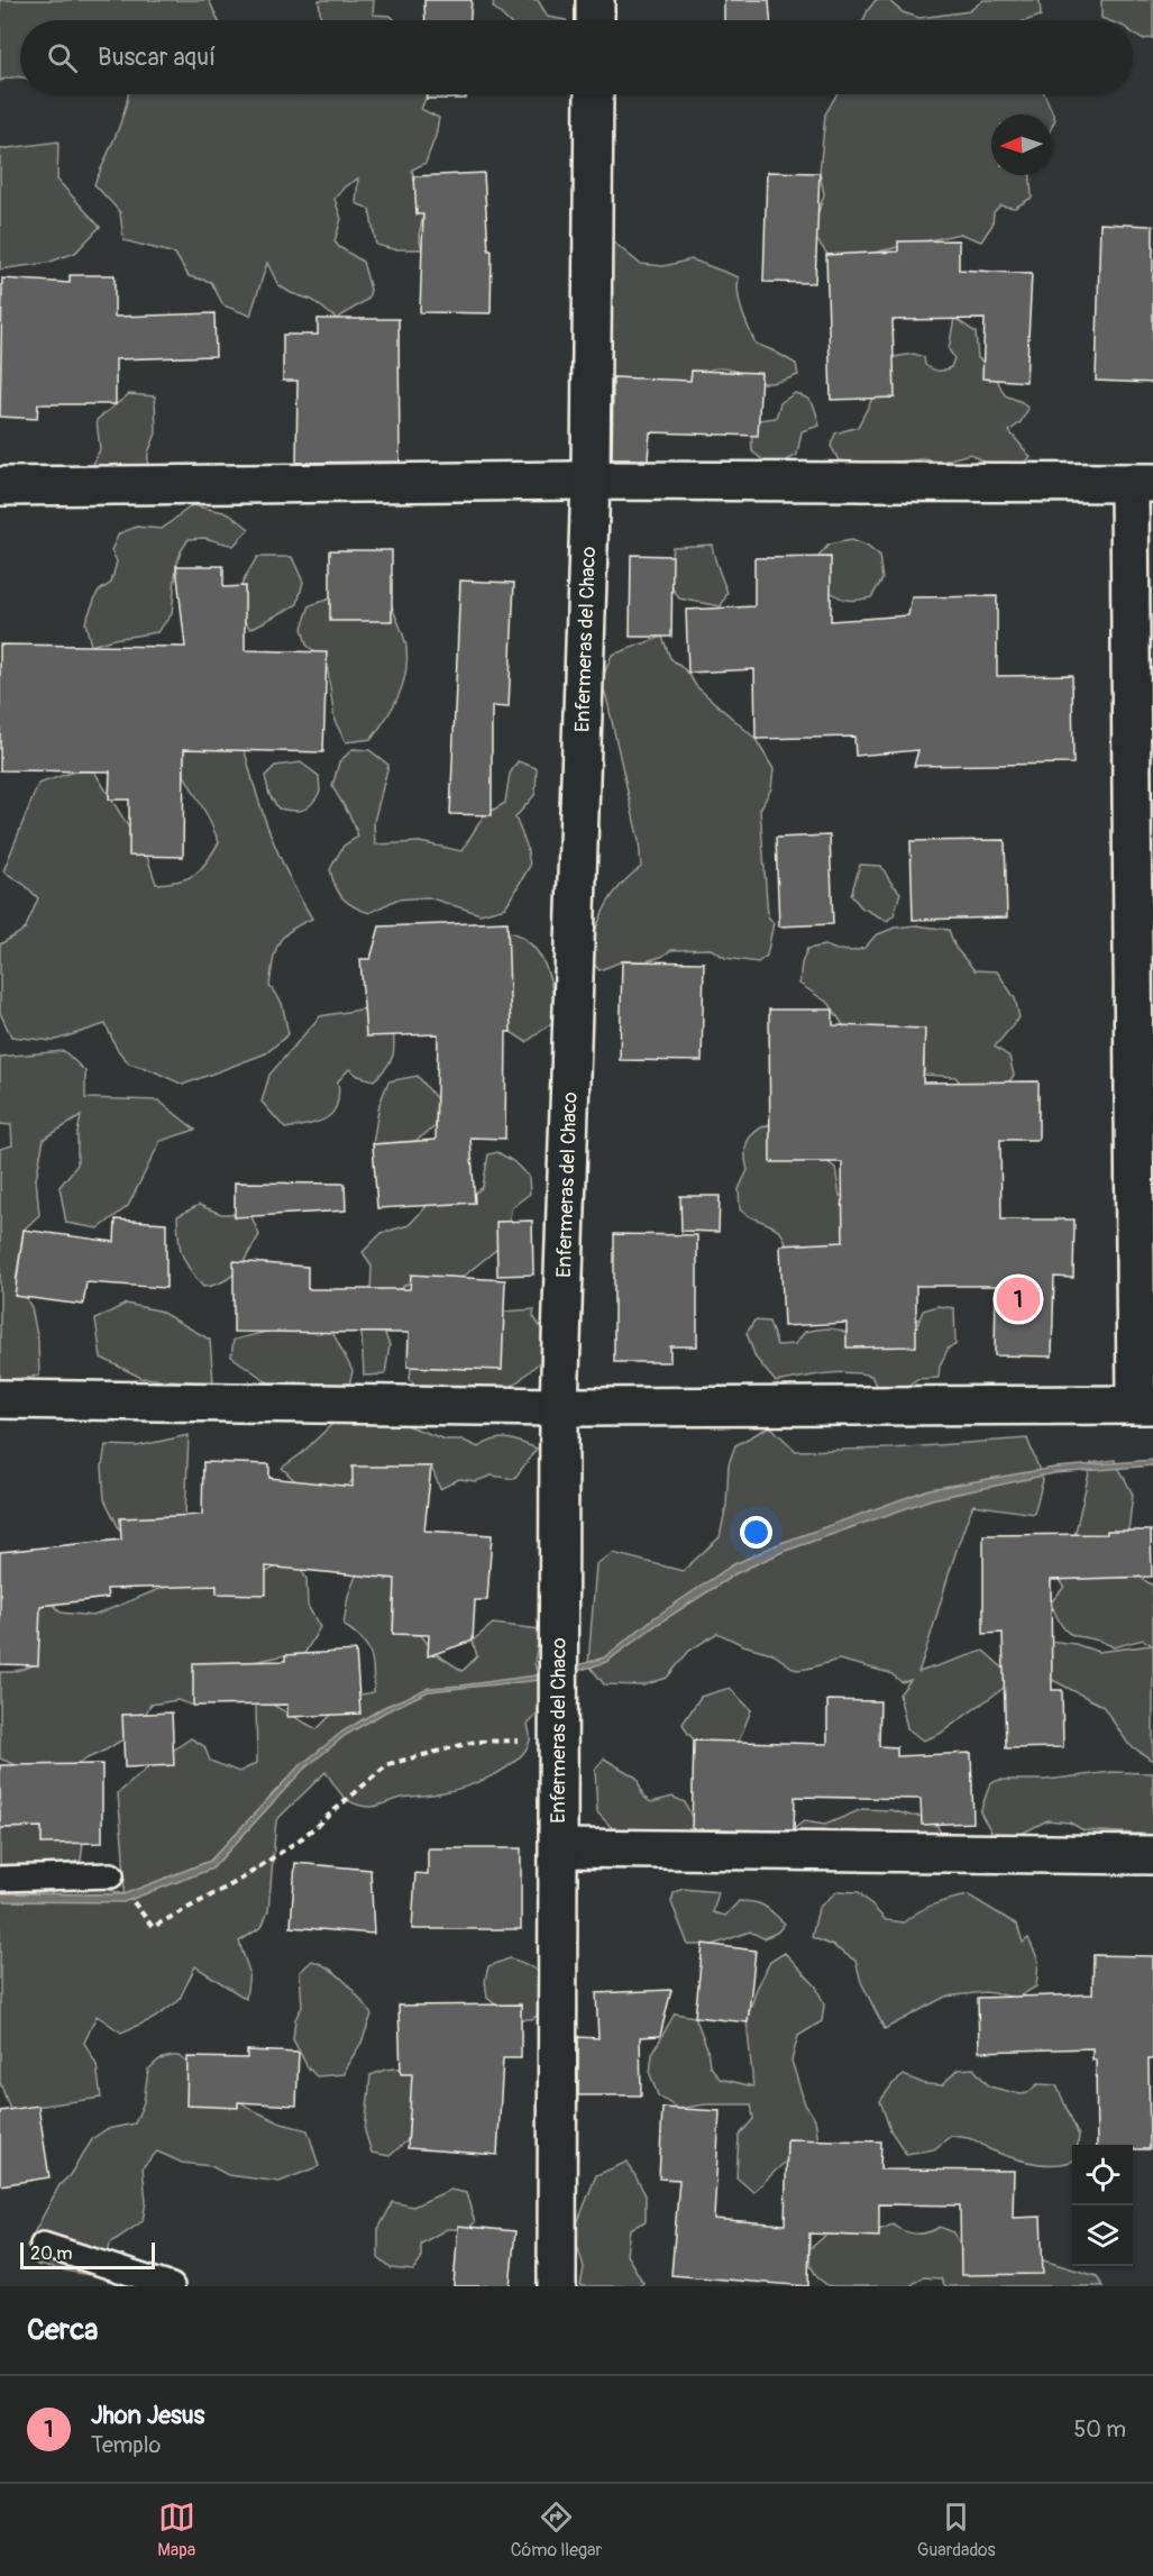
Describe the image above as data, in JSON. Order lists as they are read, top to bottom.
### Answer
{
  "streets": {
    "street": ["Enfermeras del Chaco"]
  },
  "scale_bar": "20 m",
  "north": "left",
  "page": {
    "search": "Buscar aquí",
    "pins": "1",
    "scale": "20 m",
    "heading": "Cerca",
    "list": [
      {
        "mark": "1",
        "name": "Jhon Jesus",
        "note": "Templo",
        "value": "50 m"
      }
    ],
    "nav": ["Mapa", "Cómo llegar", "Guardados"]
  }
}
